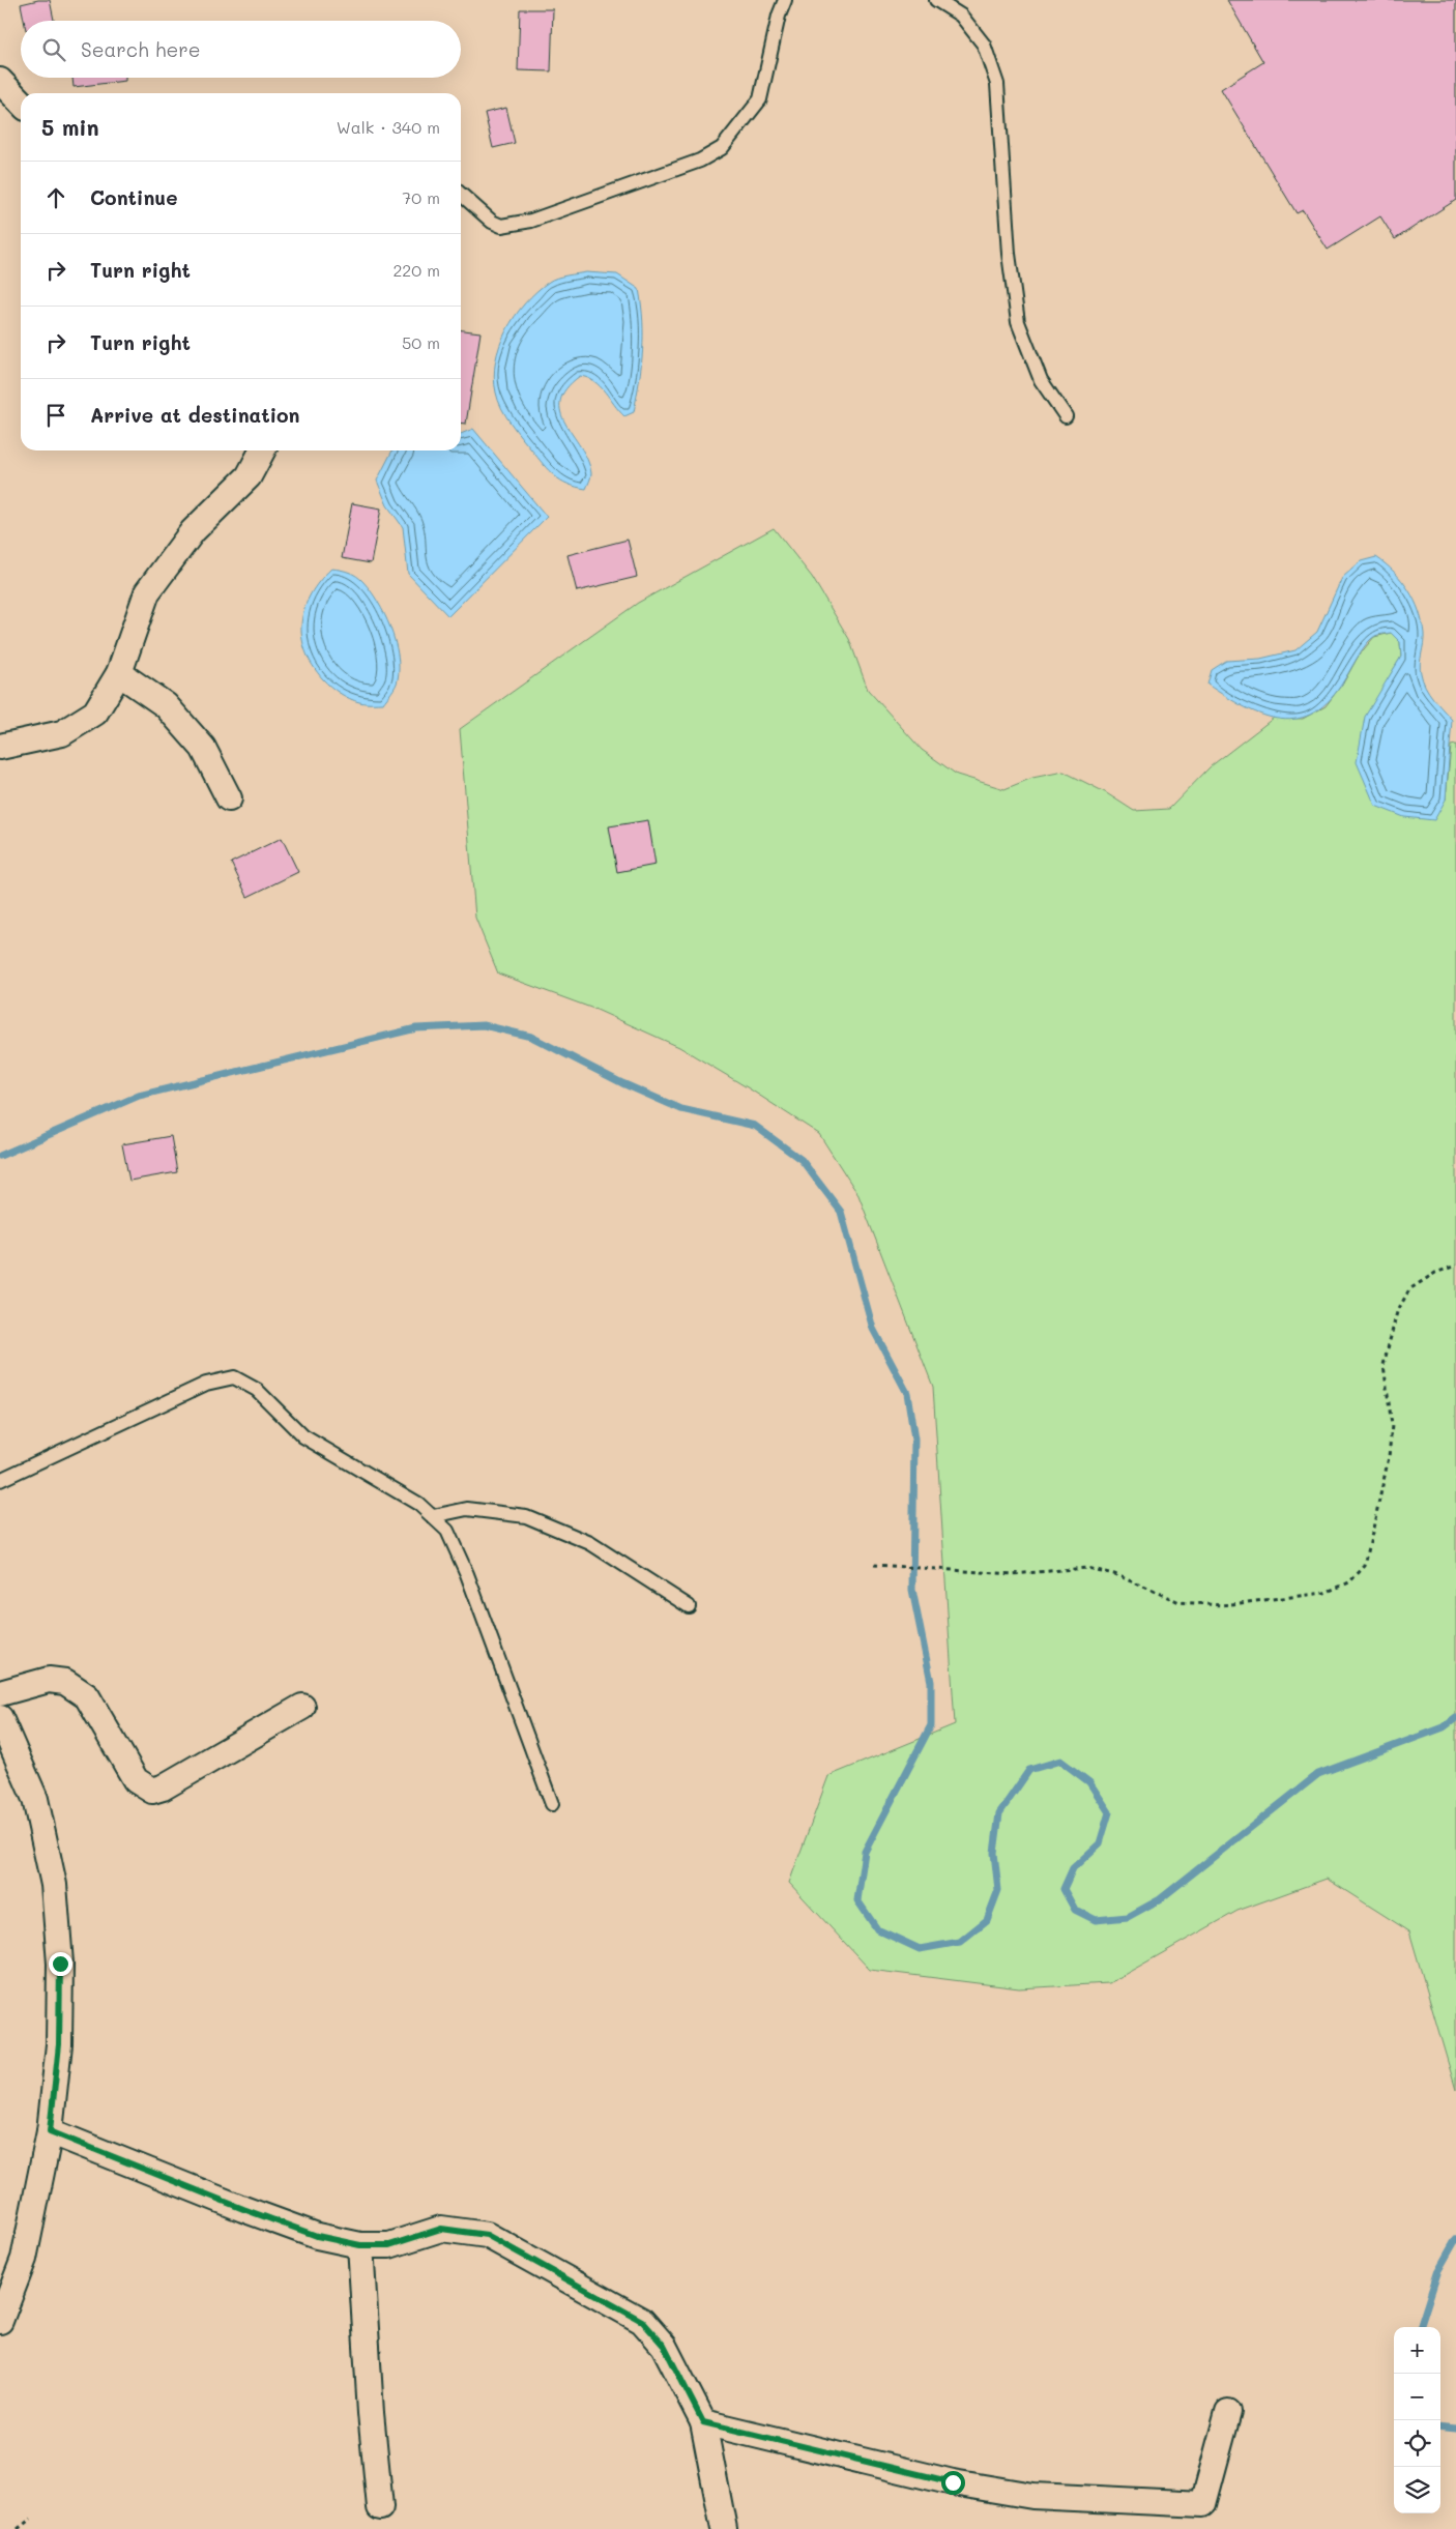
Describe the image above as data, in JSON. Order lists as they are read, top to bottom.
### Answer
{
  "page": {
    "search": "Search here",
    "heading": ["5 min", "Walk · 340 m"],
    "list": [
      ["Continue", "70 m"],
      ["Turn right", "220 m"],
      ["Turn right", "50 m"],
      "Arrive at destination"
    ],
    "map_buttons": ["+", "−"]
  }
}
